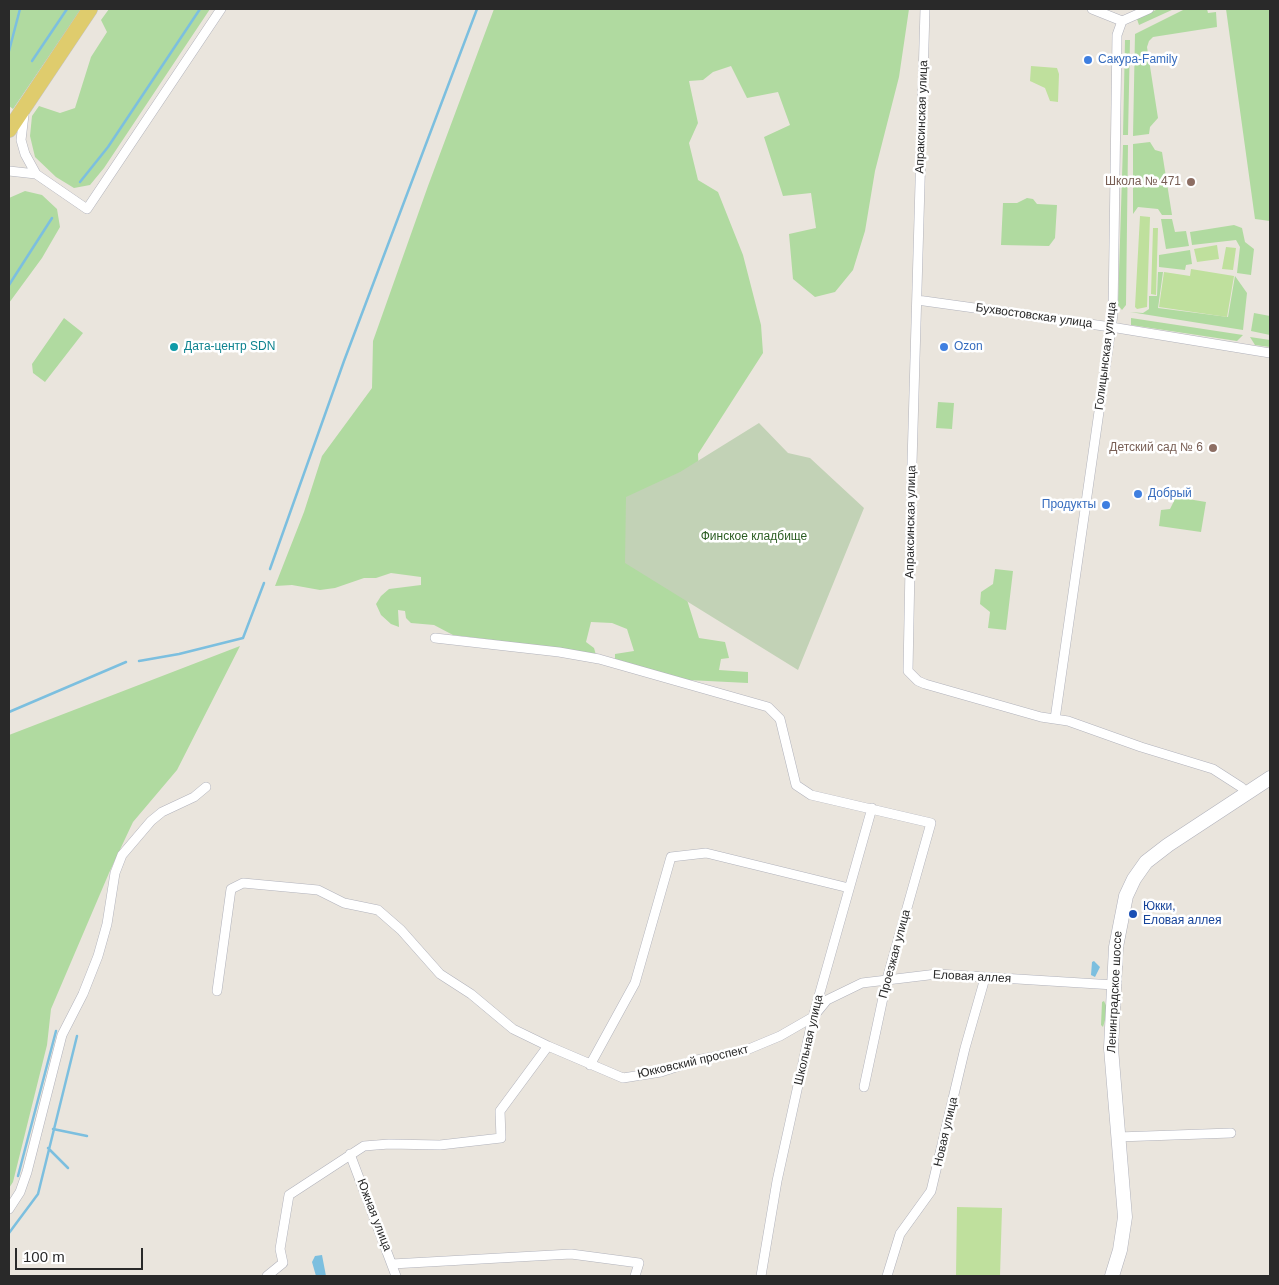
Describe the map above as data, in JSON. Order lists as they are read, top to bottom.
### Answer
{
  "streets": {
    "main road": ["Ленинградское шоссе"],
    "street": [
      "Апраксинская улица",
      "Бухвостовская улица",
      "Голицынская улица",
      "Проезжая улица",
      "Еловая аллея",
      "Школьная улица",
      "Юкковский проспект",
      "Новая улица",
      "Южная улица"
    ]
  },
  "crossings": [
    ["Апраксинская улица", "Бухвостовская улица"],
    ["Апраксинская улица", "Голицынская улица"],
    ["Апраксинская улица", "Ленинградское шоссе"],
    ["Бухвостовская улица", "Голицынская улица"],
    ["Проезжая улица", "Еловая аллея"],
    ["Проезжая улица", "Школьная улица"],
    ["Еловая аллея", "Ленинградское шоссе"],
    ["Еловая аллея", "Школьная улица"],
    ["Еловая аллея", "Юкковский проспект"],
    ["Еловая аллея", "Новая улица"],
    ["Школьная улица", "Юкковский проспект"]
  ],
  "parks": ["Финское кладбище"],
  "places": [
    "Сакура-Family",
    "Школа № 471",
    "Дата-центр SDN",
    "Ozon",
    "Детский сад № 6",
    "Добрый",
    "Продукты",
    "Юкки, Еловая аллея"
  ],
  "scale_bar": "100 m"
}
